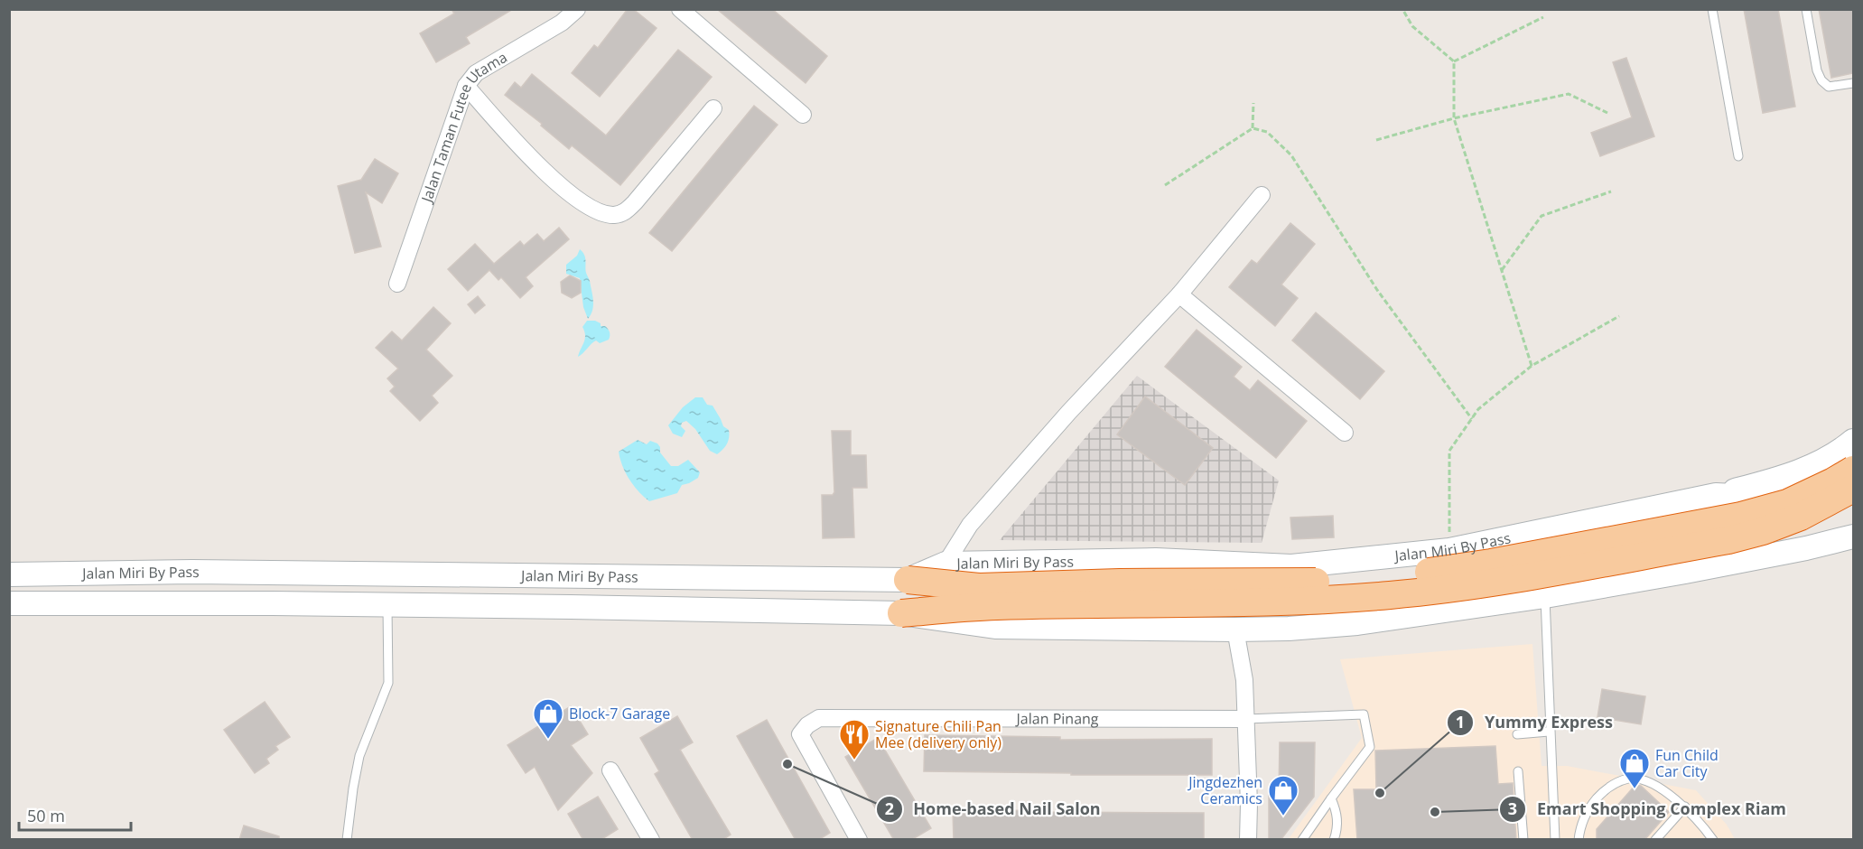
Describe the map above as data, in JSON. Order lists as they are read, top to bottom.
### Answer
{
  "streets": {
    "main road": ["Jalan Miri By Pass"],
    "street": ["Jalan Taman Futee Utama", "Jalan Pinang"]
  },
  "places": {
    "shop": ["Block-7 Garage", "Fun Child Car City", "Jingdezhen Ceramics"],
    "restaurant": ["Signature Chili Pan Mee (delivery only)"],
    "other": ["Home-based Nail Salon", "Yummy Express", "Emart Shopping Complex Riam"]
  },
  "scale_bar": "50 m"
}
